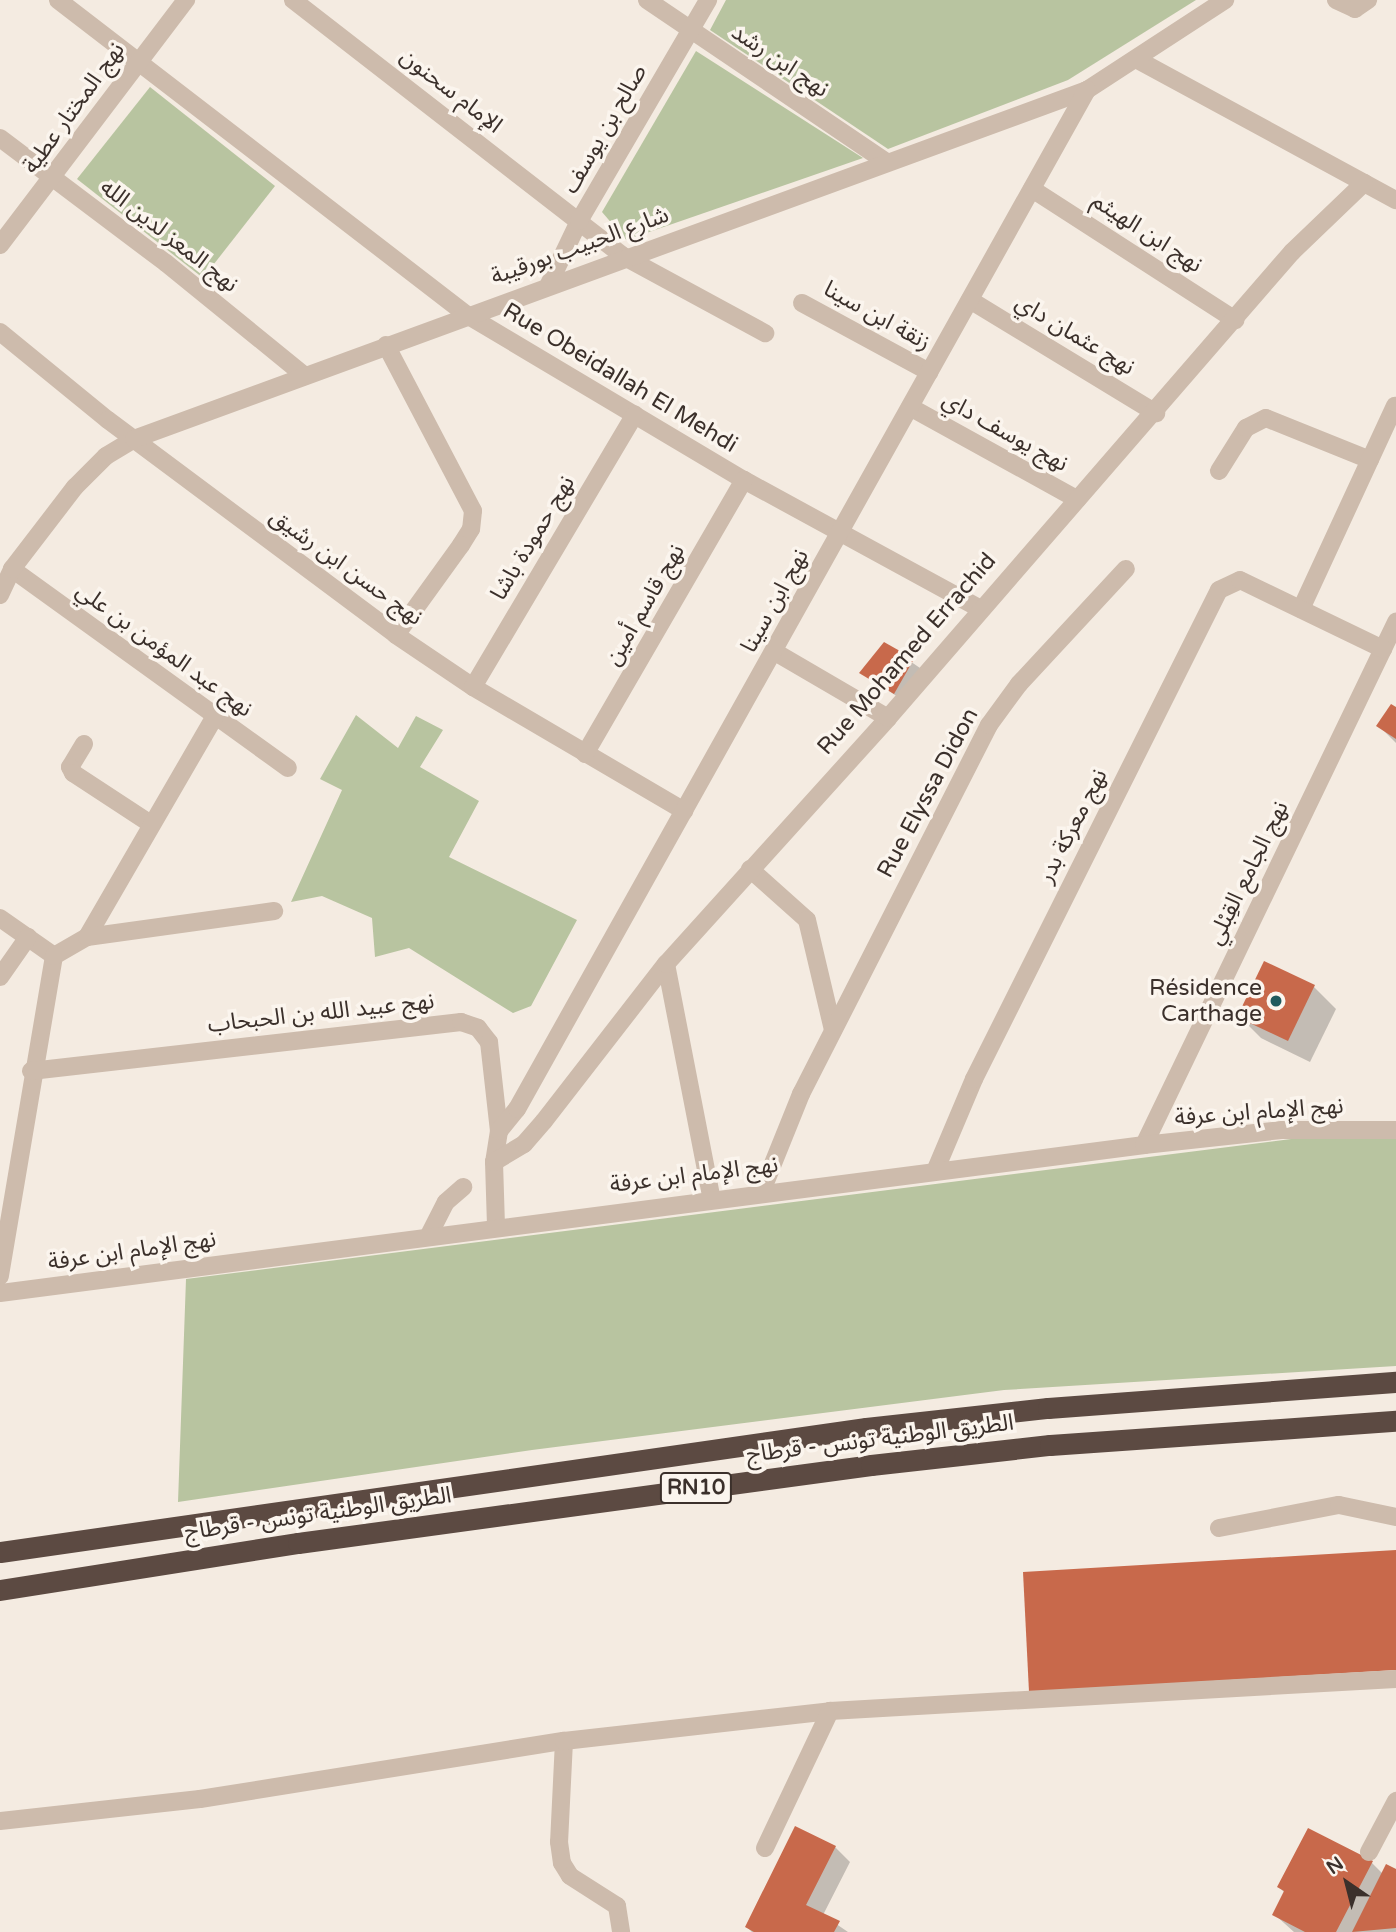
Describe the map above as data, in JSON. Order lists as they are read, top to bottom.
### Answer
{
  "streets": {
    "highway": ["الطريق الوطنية تونس - قرطاج", "RN10"],
    "street": [
      "نهج ابن رشد",
      "الإمام سحنون",
      "نهج المختار عطية",
      "صالح بن يوسف",
      "نهج ابن الهيثم",
      "نهج المعز لدين الله",
      "شارع الحبيب بورقيبة",
      "زنقة ابن سينا",
      "نهج عثمان داي",
      "Rue Obeidallah El Mehdi",
      "نهج يوسف داي",
      "نهج حمودة باشا",
      "نهج حسن ابن رشيق",
      "نهج ابن سينا",
      "نهج قاسم أمين",
      "نهج عبد المؤمن بن علي",
      "Rue Mohamed Errachid",
      "Rue Elyssa Didon",
      "نهج معركة بدر",
      "نهج الجامع القِبْلي",
      "نهج عبيد الله بن الحبحاب",
      "نهج الإمام ابن عرفة"
    ]
  },
  "crossings": [
    ["نهج ابن رشد", "صالح بن يوسف"],
    ["نهج ابن رشد", "شارع الحبيب بورقيبة"],
    ["الإمام سحنون", "صالح بن يوسف"],
    ["الإمام سحنون", "شارع الحبيب بورقيبة"],
    ["نهج المختار عطية", "نهج المعز لدين الله"],
    ["نهج المختار عطية", "Rue Obeidallah El Mehdi"],
    ["صالح بن يوسف", "شارع الحبيب بورقيبة"],
    ["نهج ابن الهيثم", "نهج ابن سينا"],
    ["نهج ابن الهيثم", "Rue Mohamed Errachid"],
    ["نهج المعز لدين الله", "شارع الحبيب بورقيبة"],
    ["شارع الحبيب بورقيبة", "Rue Obeidallah El Mehdi"],
    ["شارع الحبيب بورقيبة", "نهج حسن ابن رشيق"],
    ["شارع الحبيب بورقيبة", "نهج ابن سينا"],
    ["شارع الحبيب بورقيبة", "نهج عبد المؤمن بن علي"],
    ["زنقة ابن سينا", "نهج ابن سينا"],
    ["نهج عثمان داي", "نهج ابن سينا"],
    ["نهج عثمان داي", "Rue Mohamed Errachid"],
    ["Rue Obeidallah El Mehdi", "نهج حمودة باشا"],
    ["Rue Obeidallah El Mehdi", "نهج ابن سينا"],
    ["Rue Obeidallah El Mehdi", "نهج قاسم أمين"],
    ["Rue Obeidallah El Mehdi", "Rue Mohamed Errachid"],
    ["نهج يوسف داي", "نهج ابن سينا"],
    ["نهج يوسف داي", "Rue Mohamed Errachid"],
    ["نهج حمودة باشا", "نهج حسن ابن رشيق"],
    ["نهج حسن ابن رشيق", "نهج ابن سينا"],
    ["نهج حسن ابن رشيق", "نهج قاسم أمين"],
    ["نهج ابن سينا", "نهج عبيد الله بن الحبحاب"],
    ["Rue Mohamed Errachid", "نهج عبيد الله بن الحبحاب"],
    ["Rue Elyssa Didon", "نهج الإمام ابن عرفة"],
    ["نهج معركة بدر", "نهج الجامع القِبْلي"],
    ["نهج معركة بدر", "نهج الإمام ابن عرفة"],
    ["نهج الجامع القِبْلي", "نهج الإمام ابن عرفة"],
    ["نهج عبيد الله بن الحبحاب", "نهج الإمام ابن عرفة"]
  ],
  "places": ["Résidence Carthage"],
  "north": "top left"
}
